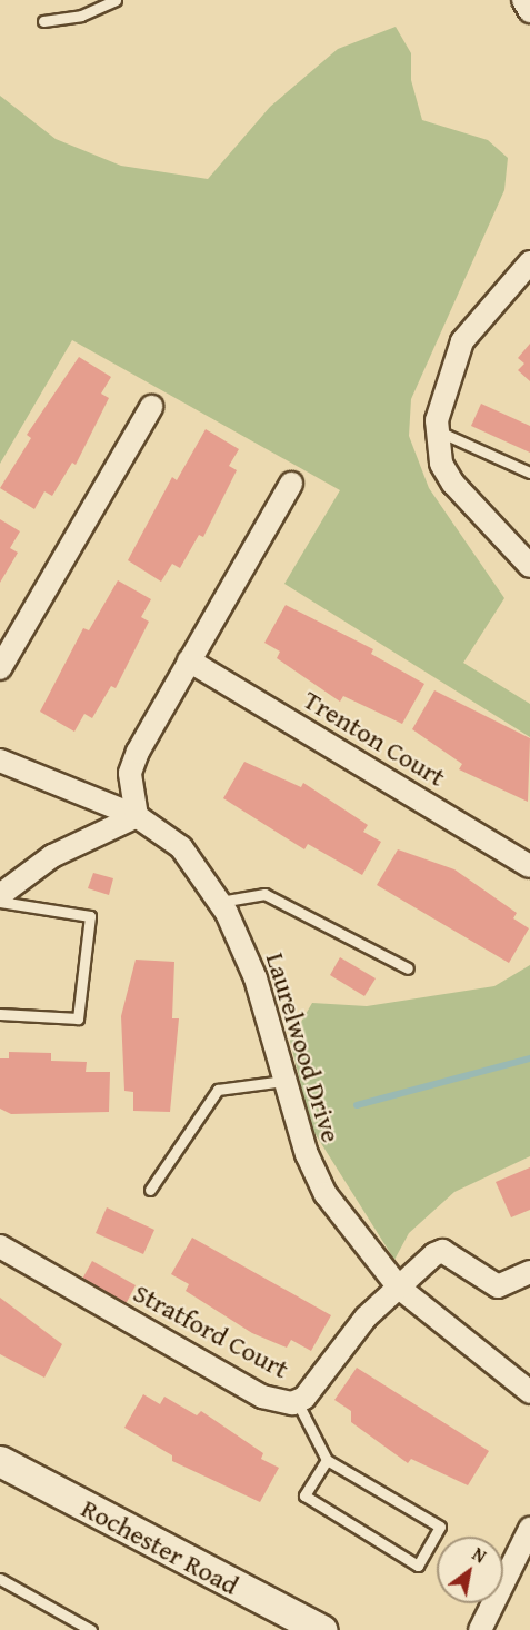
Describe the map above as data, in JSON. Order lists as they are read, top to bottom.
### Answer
{
  "streets": {
    "street": [
      "Trenton Court",
      "Laurelwood Drive",
      "Stratford Court",
      "Rochester Road"
    ]
  },
  "crossings": [
    ["Laurelwood Drive", "Stratford Court"]
  ],
  "north": "top right"
}
